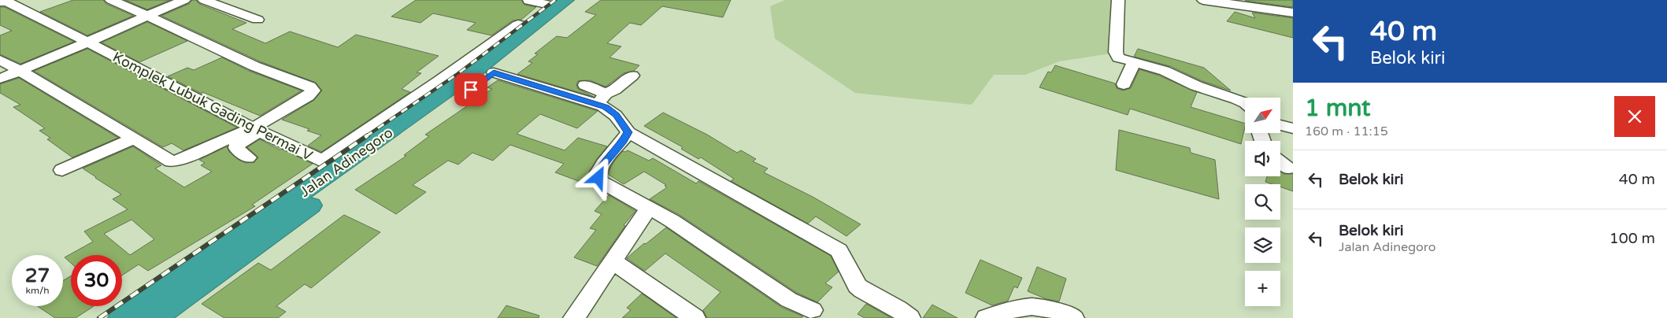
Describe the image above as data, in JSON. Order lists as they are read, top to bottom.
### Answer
{
  "streets": {
    "highway": ["Jalan Adinegoro"],
    "street": ["Komplek Lubuk Gading Permai V"]
  },
  "crossings": [
    ["Komplek Lubuk Gading Permai V", "Jalan Adinegoro"]
  ],
  "north": "top right",
  "page": {
    "turn": ["40 m", "Belok kiri"],
    "heading": ["1 mnt", "160 m · 11:15"],
    "map_buttons": "+",
    "list": [
      {
        "name": "Belok kiri",
        "value": "40 m"
      },
      {
        "name": "Belok kiri",
        "note": "Jalan Adinegoro",
        "value": "100 m"
      }
    ],
    "speed": "27 km/h",
    "limit": "30"
  }
}
